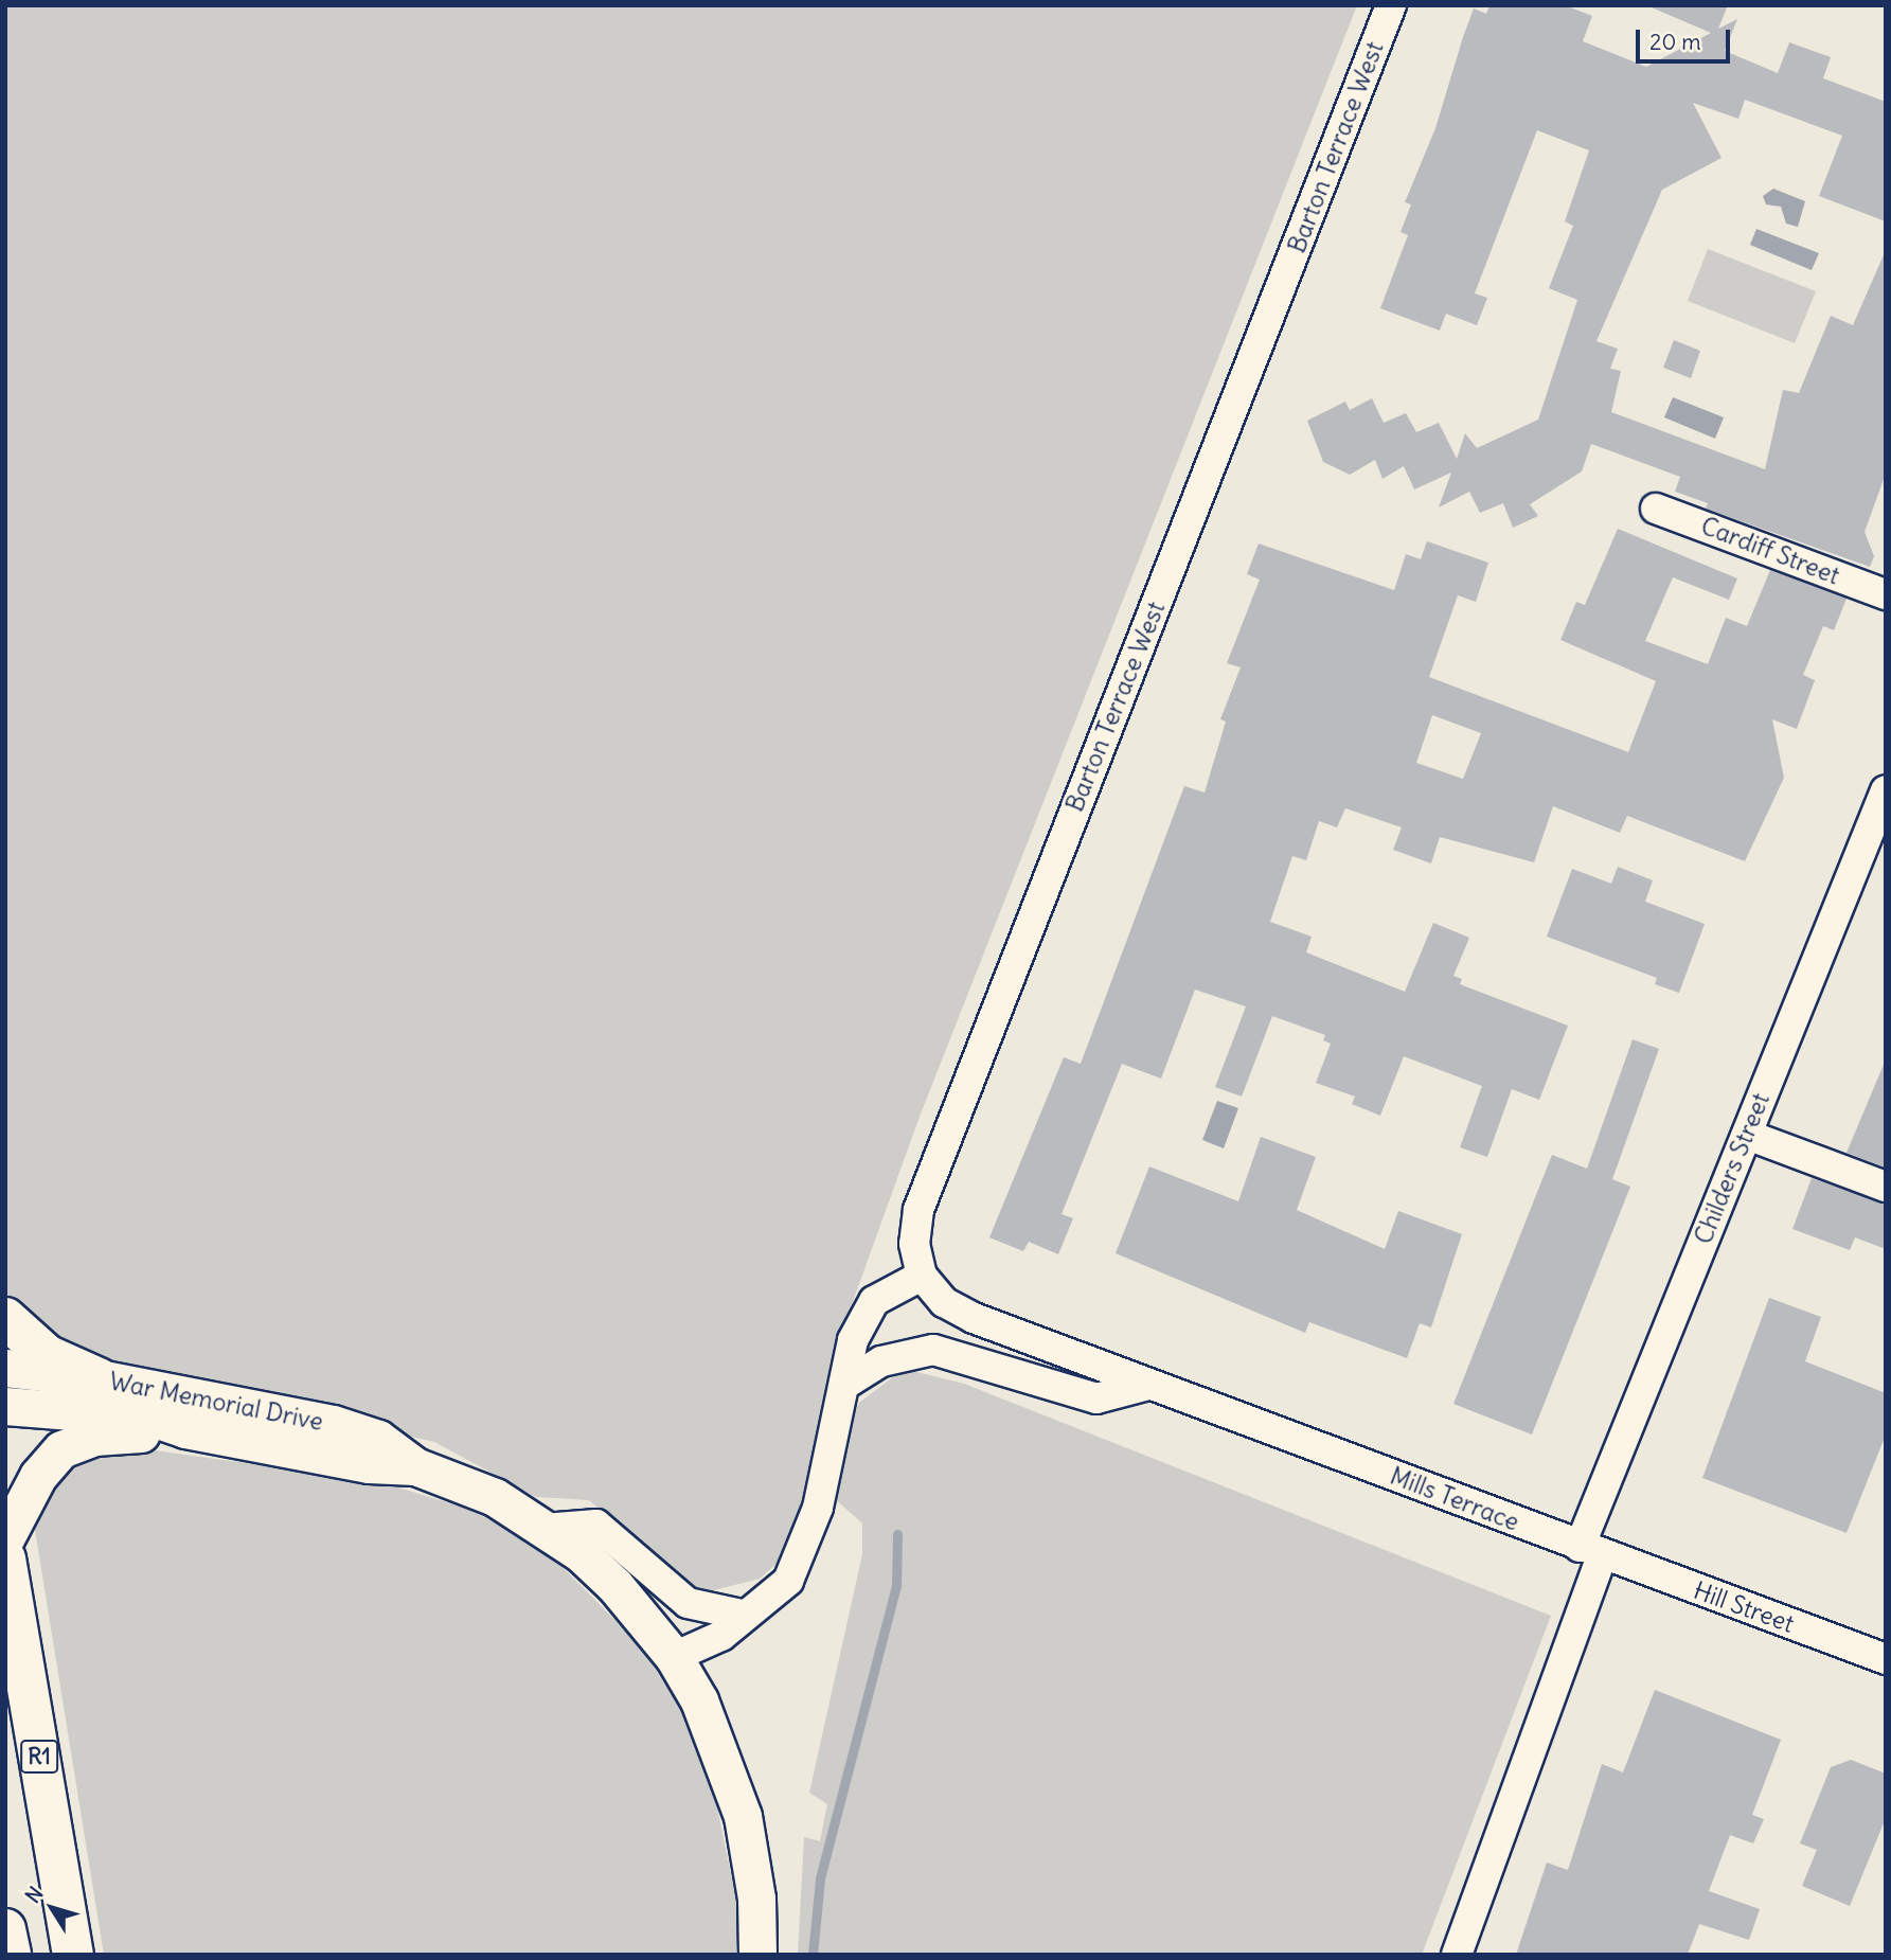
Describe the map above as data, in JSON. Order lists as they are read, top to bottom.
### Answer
{
  "streets": {
    "highway": ["R1"],
    "street": [
      "Barton Terrace West",
      "Cardiff Street",
      "Childers Street",
      "War Memorial Drive",
      "Mills Terrace",
      "Hill Street"
    ]
  },
  "crossings": [
    ["Barton Terrace West", "Mills Terrace"],
    ["Childers Street", "Mills Terrace"],
    ["Childers Street", "Hill Street"],
    ["Mills Terrace", "Hill Street"]
  ],
  "scale_bar": "20 m",
  "north": "top left"
}
